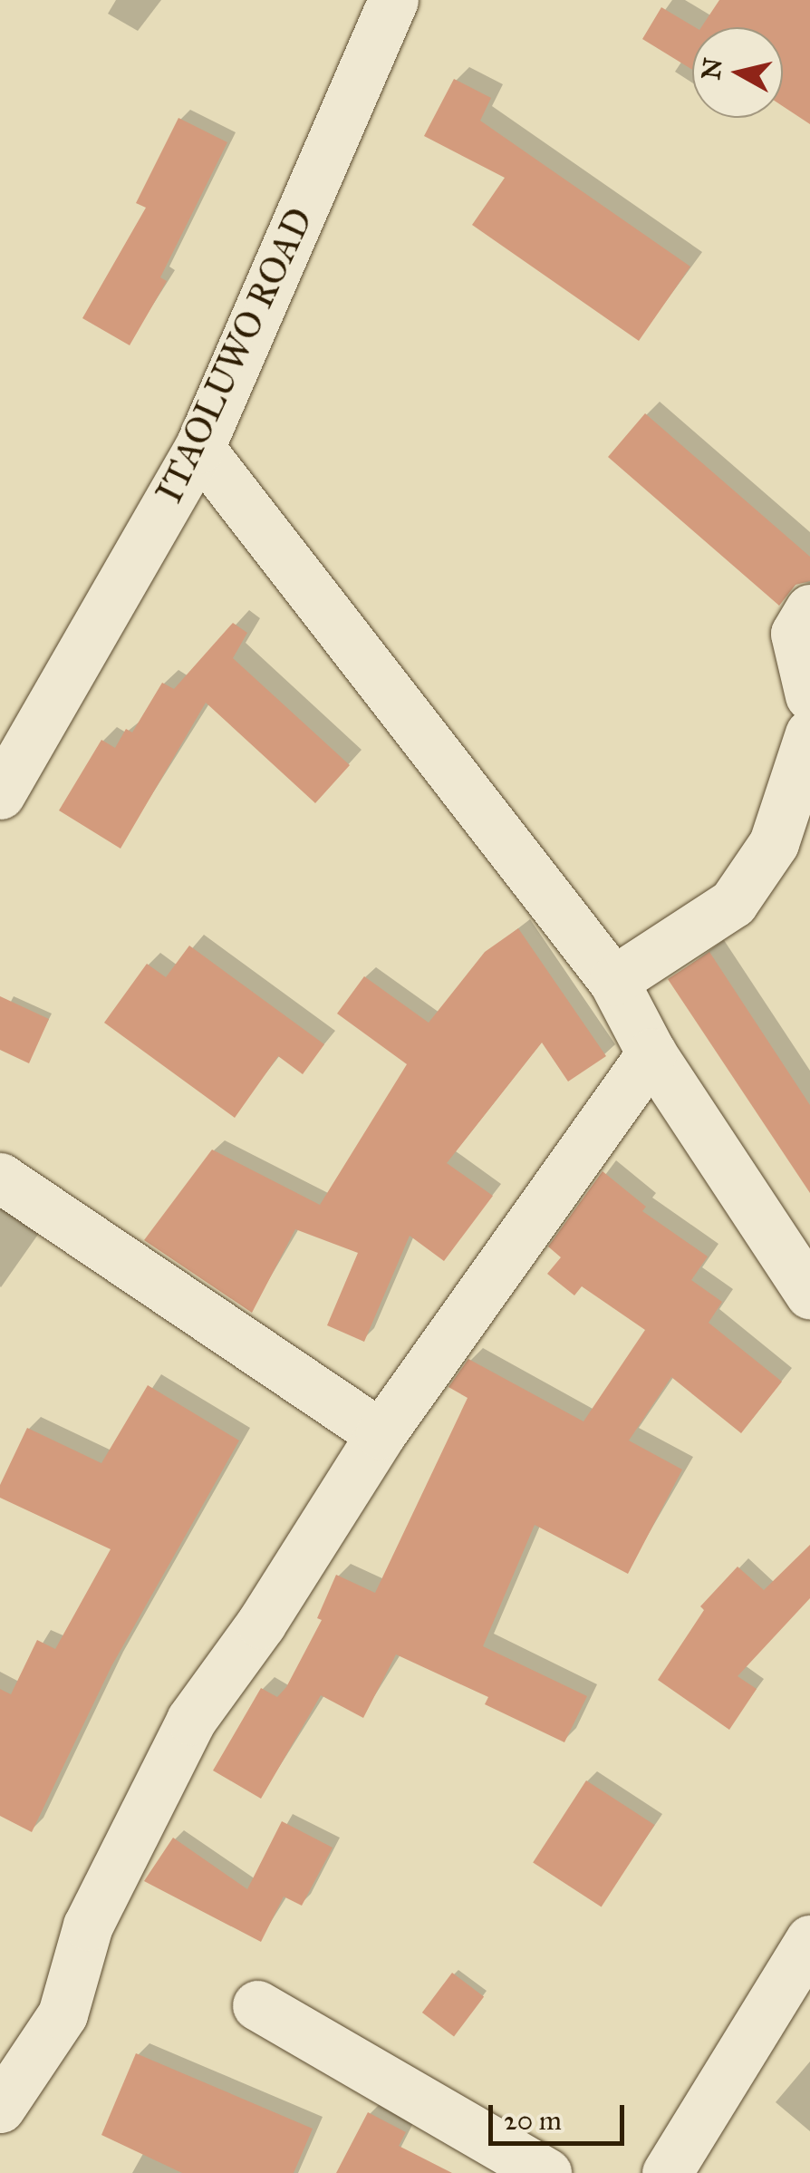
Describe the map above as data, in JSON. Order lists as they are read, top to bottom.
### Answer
{
  "streets": {
    "street": ["ITAOLUWO ROAD"]
  },
  "scale_bar": "20 m",
  "north": "left"
}
